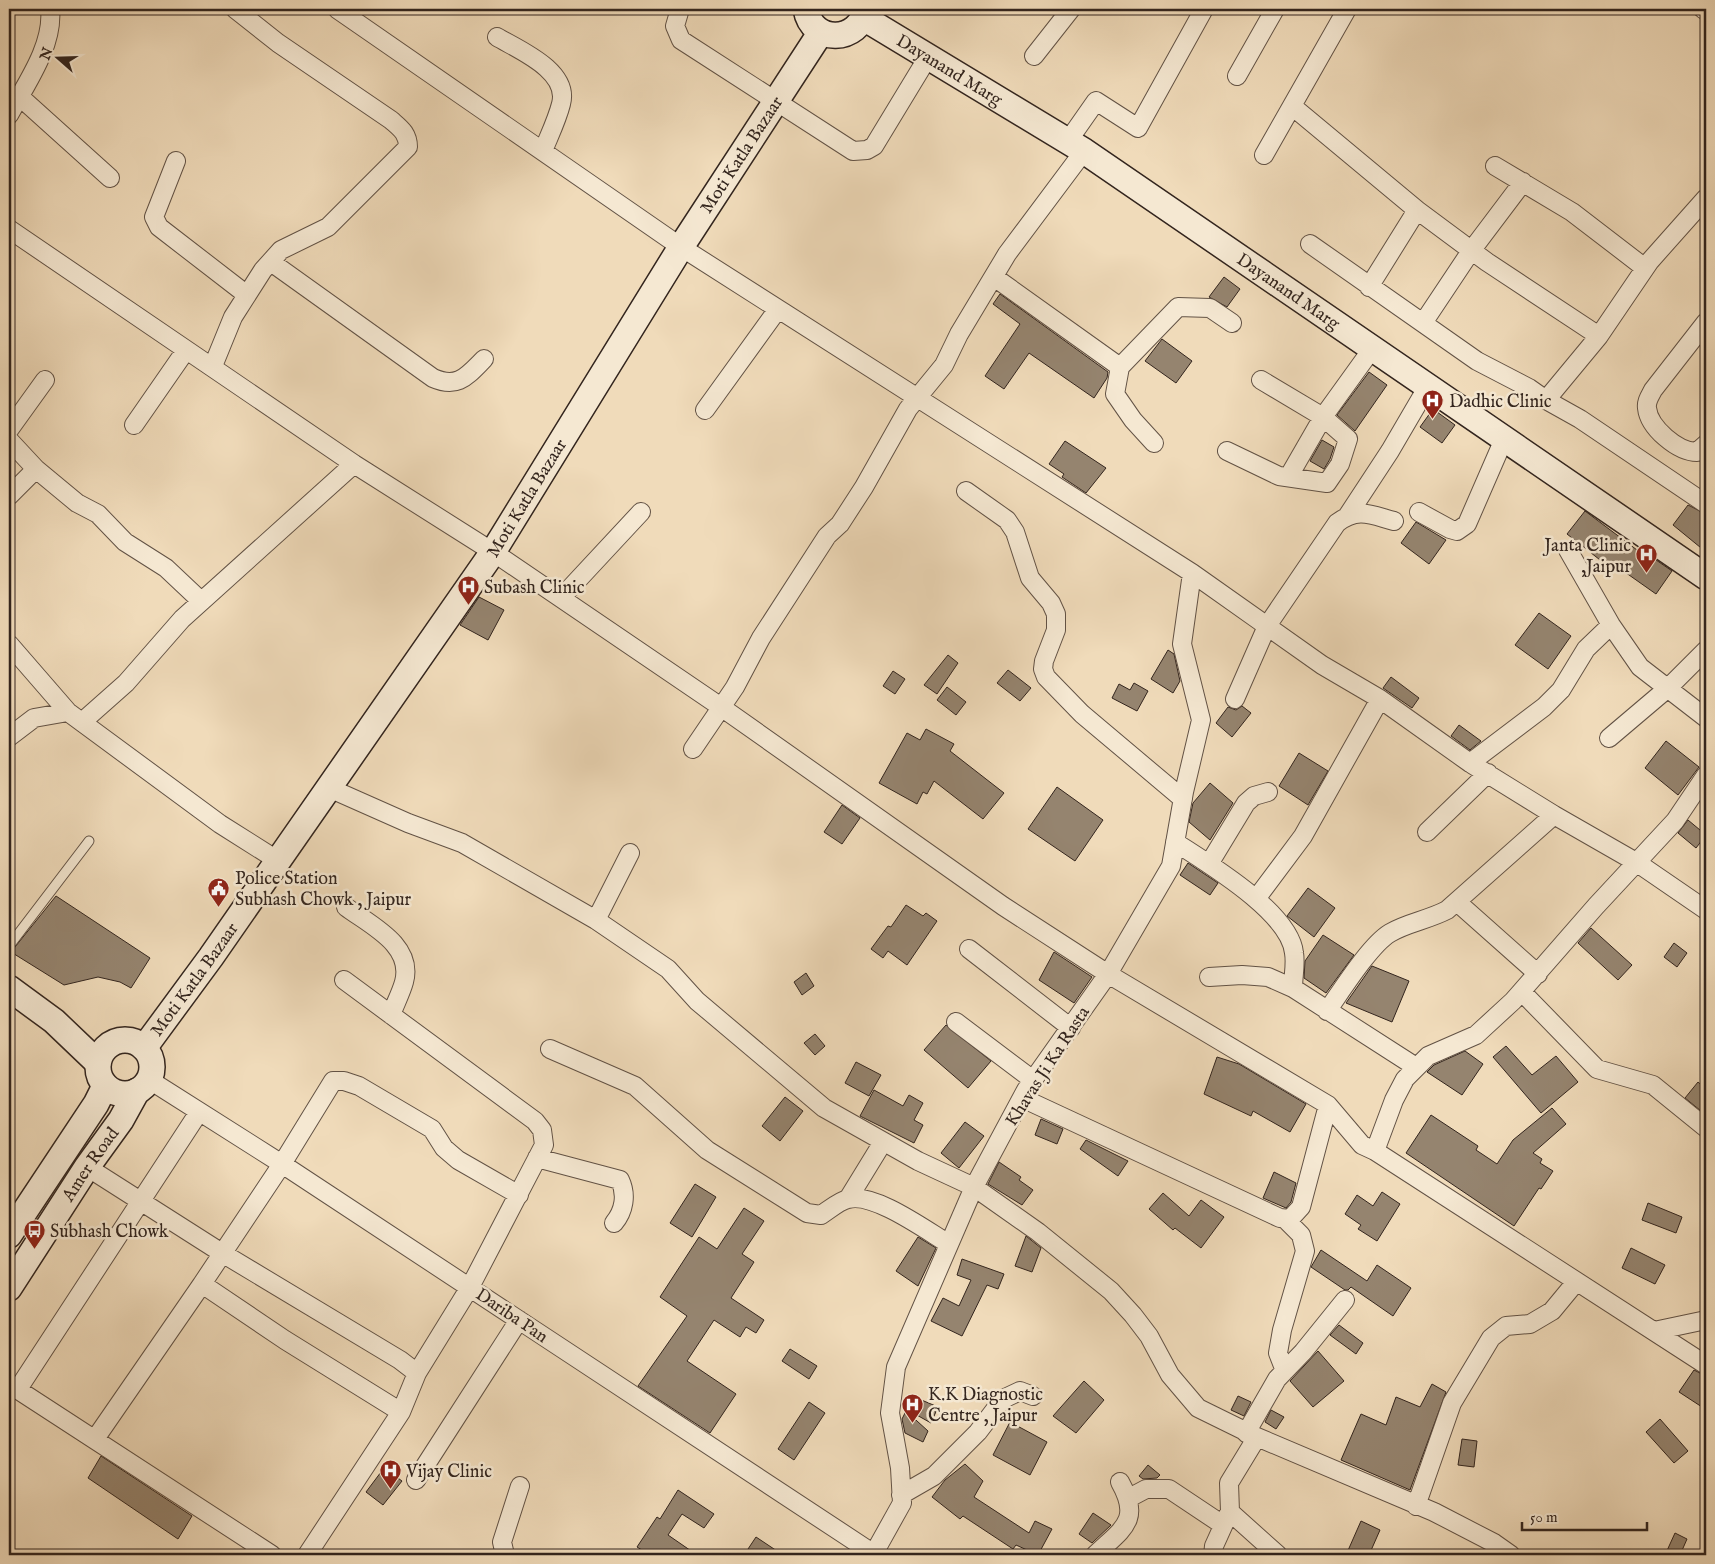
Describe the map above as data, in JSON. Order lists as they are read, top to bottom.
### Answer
{
  "streets": {
    "street": [
      "Dayanand Marg",
      "Moti Katla Bazaar",
      "Khavas Ji Ka Rasta",
      "Amer Road",
      "Dariba Pan"
    ]
  },
  "crossings": [
    ["Moti Katla Bazaar", "Amer Road"],
    ["Moti Katla Bazaar", "Dariba Pan"],
    ["Khavas Ji Ka Rasta", "Dariba Pan"],
    ["Amer Road", "Dariba Pan"]
  ],
  "places": {
    "hospital": [
      "Dadhic Clinic",
      "Janta Clinic ,Jaipur",
      "Subash Clinic",
      "K.K Diagnostic Centre , Jaipur",
      "Vijay Clinic"
    ],
    "public building": ["Police Station Subhash Chowk , Jaipur"],
    "bus stop": ["Subhash Chowk"]
  },
  "scale_bar": "50 m",
  "north": "left"
}
